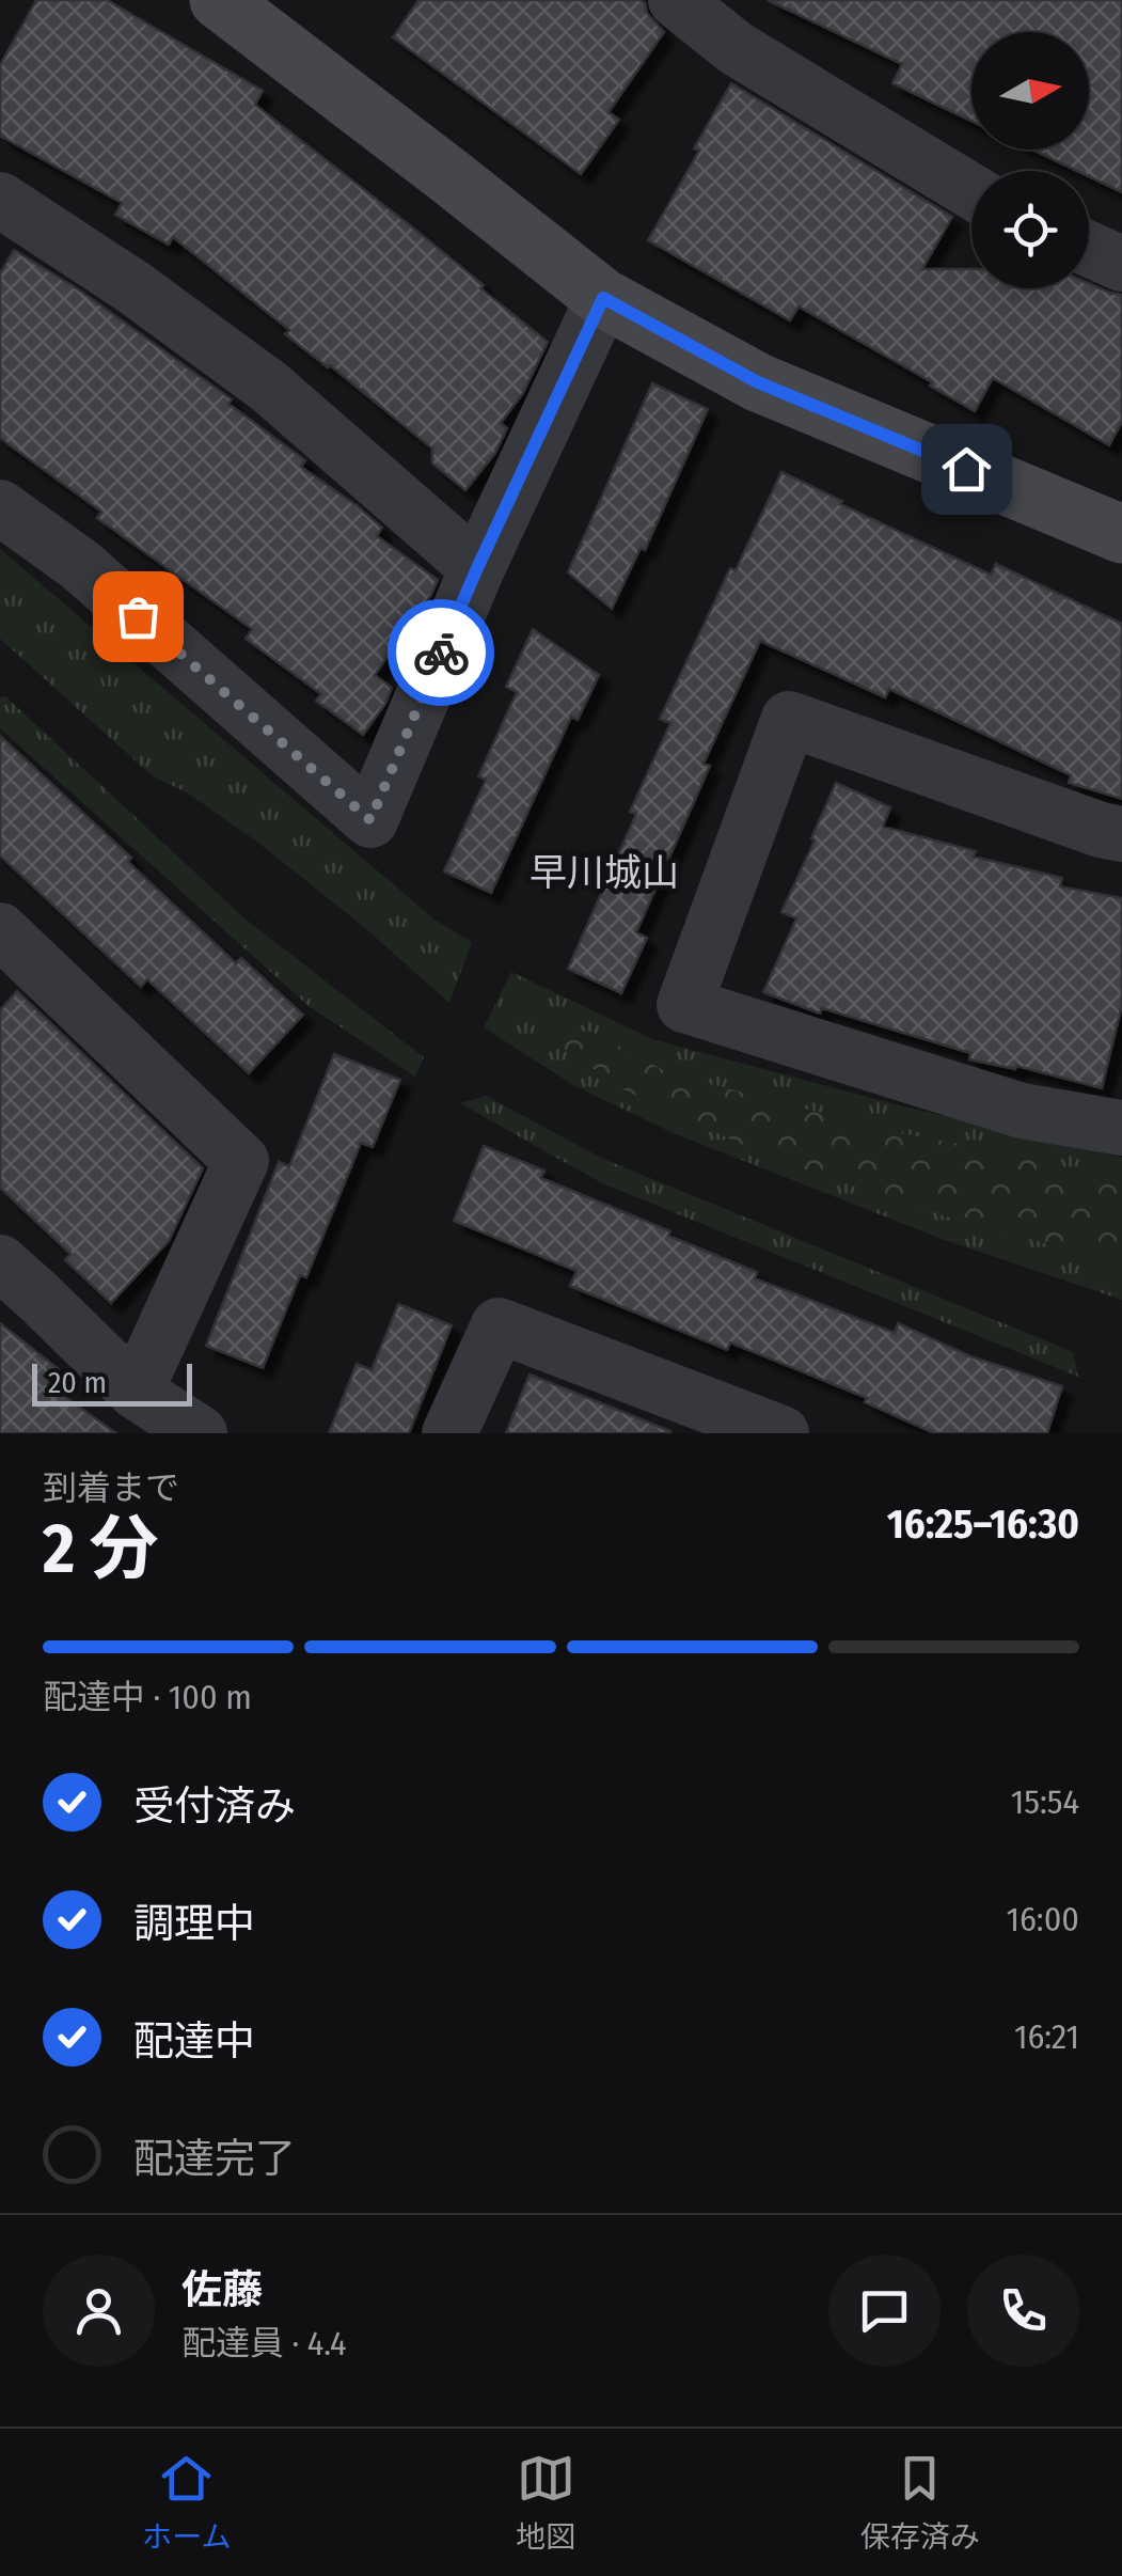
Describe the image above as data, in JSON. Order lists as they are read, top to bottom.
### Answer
{
  "districts": ["早川城山"],
  "scale_bar": "20 m",
  "north": "right",
  "page": {
    "scale": "20 m",
    "heading": ["2 分", "到着まで", "16:25–16:30"],
    "panel": ["佐藤", "配達員 · 4.4"],
    "bar": "配達中 · 100 m",
    "list": [
      ["受付済み", "15:54"],
      ["調理中", "16:00"],
      ["配達中", "16:21"],
      "配達完了"
    ],
    "tabs": ["ホーム", "地図", "保存済み"]
  }
}
